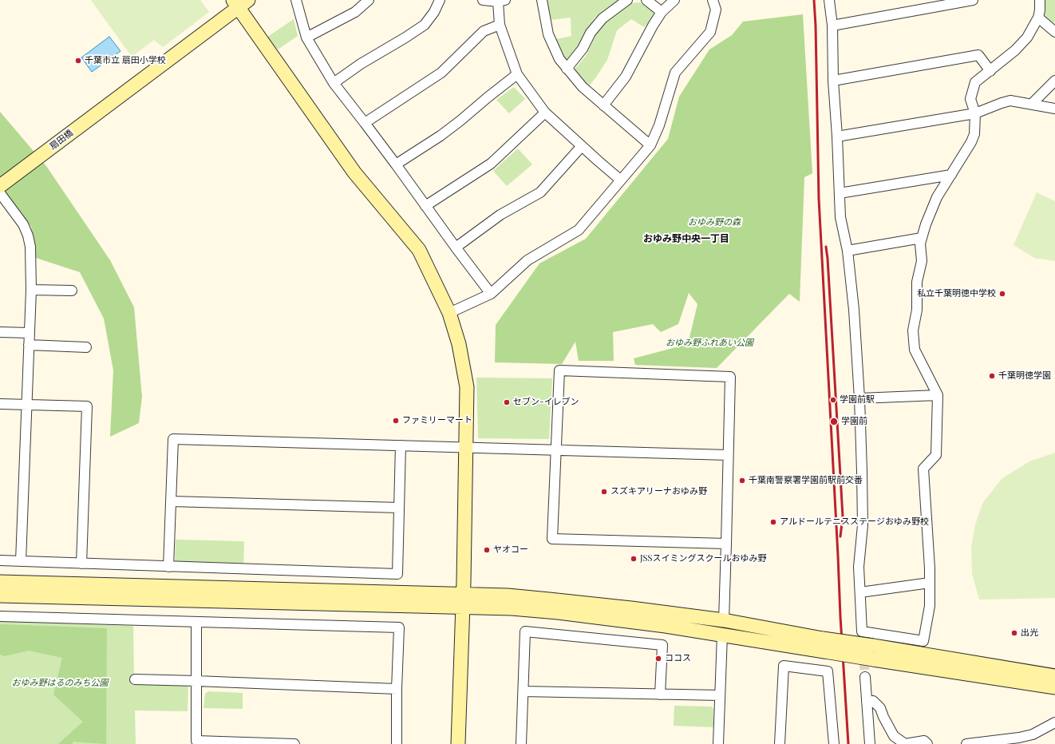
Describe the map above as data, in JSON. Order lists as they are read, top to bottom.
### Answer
{
  "streets": {
    "street": ["扇田橋"]
  },
  "districts": ["おゆみ野中央一丁目"],
  "parks": ["おゆみ野の森", "おゆみ野ふれあい公園", "おゆみ野はるのみち公園"],
  "places": [
    "千葉市立 扇田小学校",
    "私立千葉明徳中学校",
    "千葉明徳学園",
    "学園前駅",
    "セブン-イレブン",
    "ファミリーマート",
    "学園前",
    "千葉南警察署学園前駅前交番",
    "スズキアリーナおゆみ野",
    "アルドールテニスステージおゆみ野校",
    "ヤオコー",
    "JSSスイミングスクールおゆみ野",
    "出光",
    "ココス"
  ]
}
